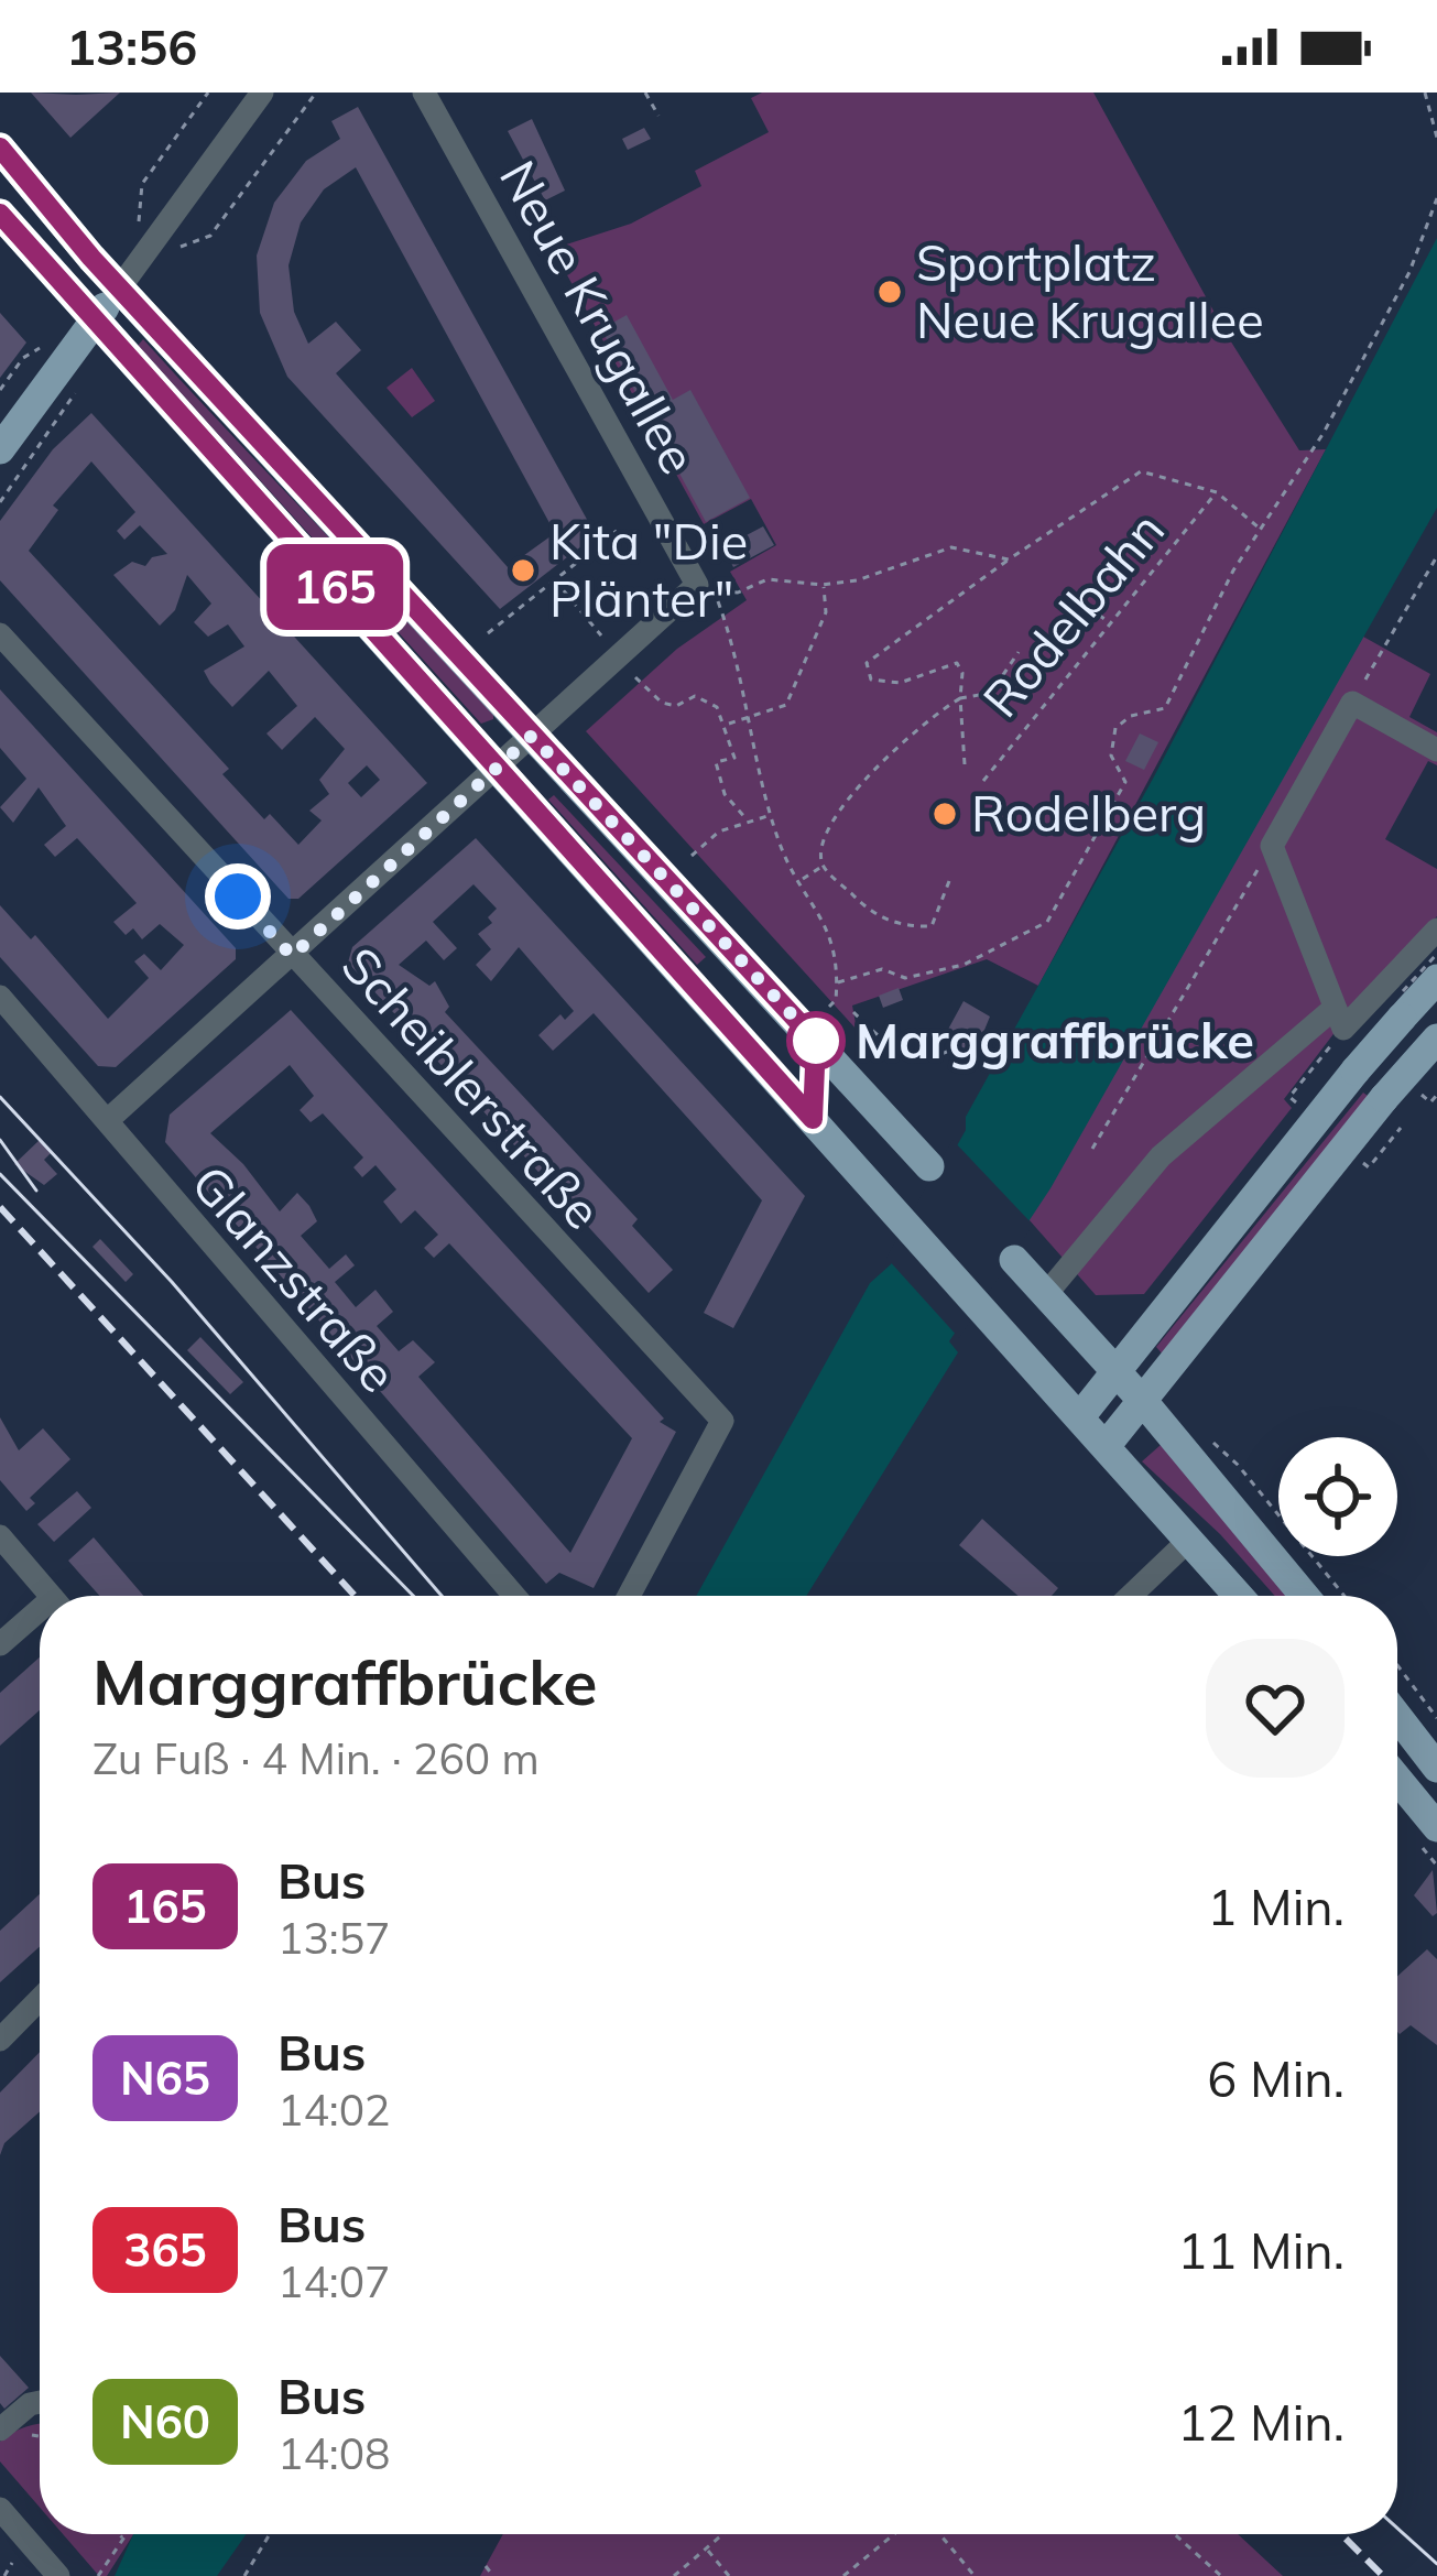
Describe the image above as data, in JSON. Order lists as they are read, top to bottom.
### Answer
{
  "streets": {
    "street": ["Neue Krugallee", "Scheiblerstraße", "Glanzstraße"],
    "path": ["Rodelbahn"]
  },
  "places": [
    "Sportplatz Neue Krugallee",
    "Kita \"Die Plänter\"",
    "Rodelberg",
    "Marggraffbrücke"
  ],
  "lines": ["bus line 165"],
  "page": {
    "status": "13:56",
    "on_map": "165",
    "heading": ["Marggraffbrücke", "Zu Fuß · 4 Min. · 260 m"],
    "list": [
      {
        "mark": "165",
        "name": "Bus",
        "note": "13:57",
        "value": "1 Min."
      },
      {
        "mark": "N65",
        "name": "Bus",
        "note": "14:02",
        "value": "6 Min."
      },
      {
        "mark": "365",
        "name": "Bus",
        "note": "14:07",
        "value": "11 Min."
      },
      {
        "mark": "N60",
        "name": "Bus",
        "note": "14:08",
        "value": "12 Min."
      }
    ]
  }
}
